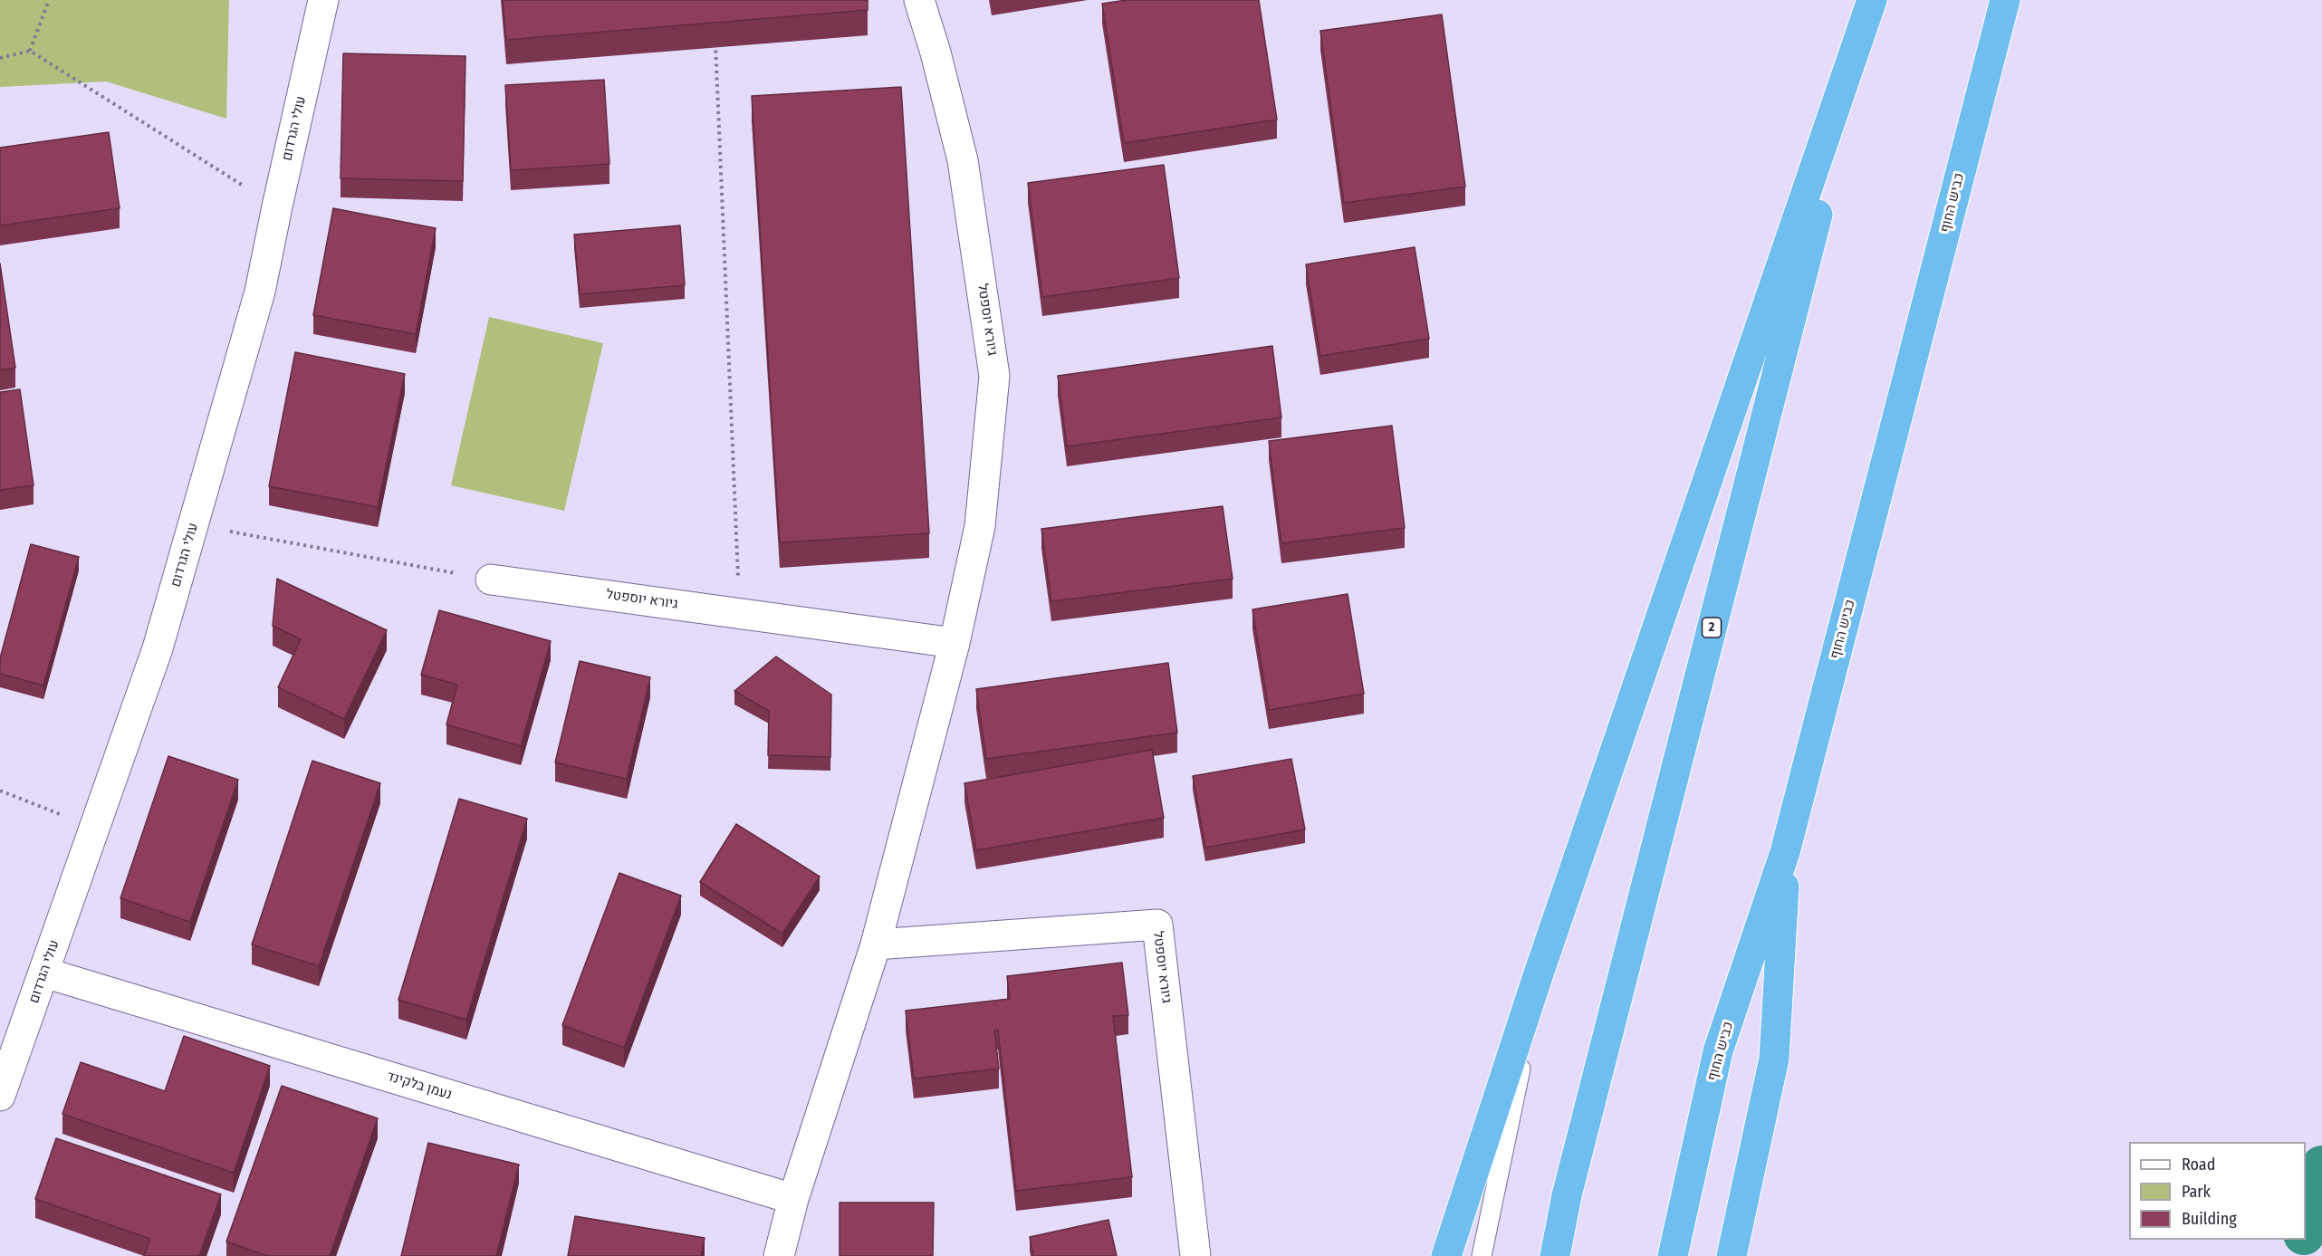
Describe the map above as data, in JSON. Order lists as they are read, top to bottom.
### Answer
{
  "streets": {
    "highway": ["כביש החוף", "2"],
    "street": ["עולי הגרדום", "גיורא יוספטל", "נעמן בלקינד"]
  },
  "crossings": [
    ["עולי הגרדום", "נעמן בלקינד"],
    ["גיורא יוספטל", "נעמן בלקינד"]
  ],
  "legend": ["Road", "Park", "Building"]
}
